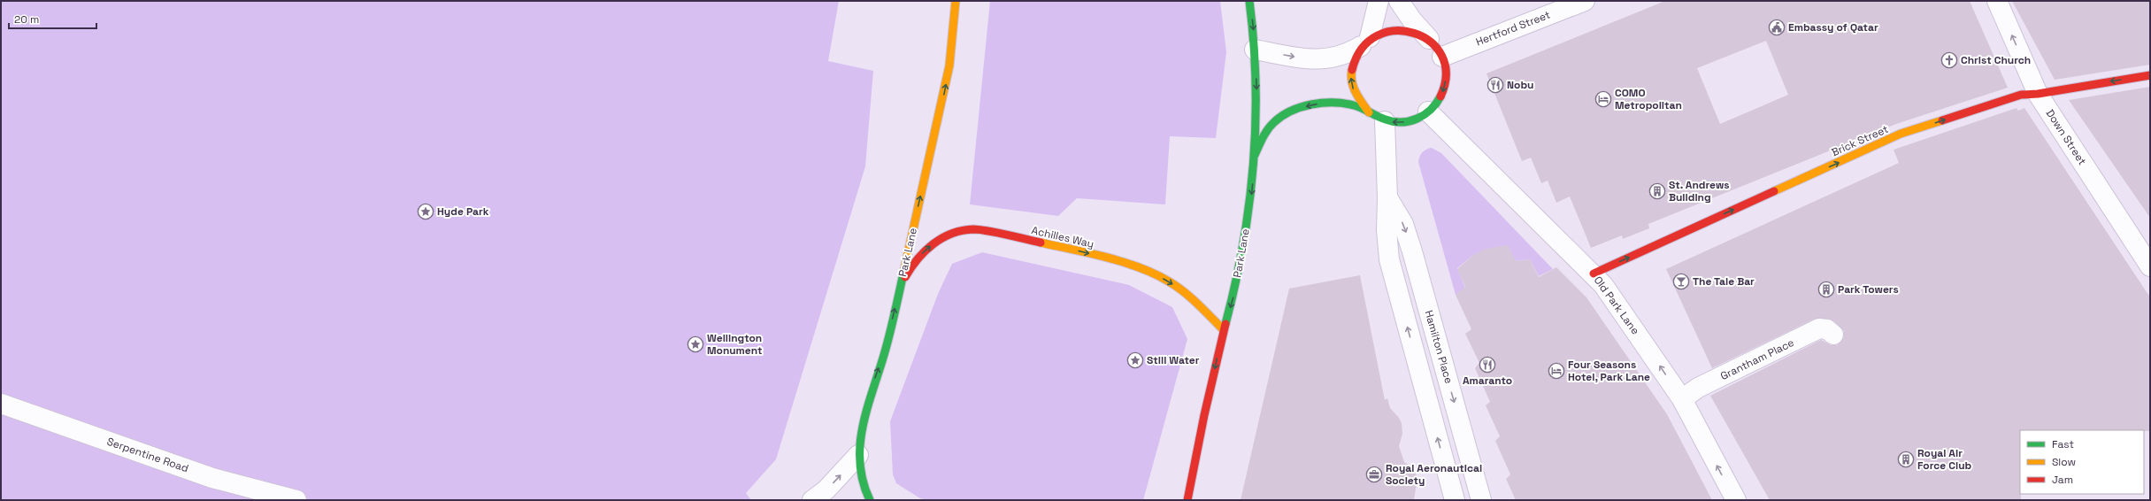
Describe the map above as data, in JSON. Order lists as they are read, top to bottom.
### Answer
{
  "streets": {
    "main road": ["Brick Street", "Achilles Way", "Park Lane"],
    "street": [
      "Hertford Street",
      "Down Street",
      "Old Park Lane",
      "Hamilton Place",
      "Grantham Place",
      "Serpentine Road"
    ]
  },
  "crossings": [
    ["Hertford Street", "Old Park Lane"],
    ["Hertford Street", "Hamilton Place"],
    ["Down Street", "Brick Street"],
    ["Brick Street", "Old Park Lane"],
    ["Achilles Way", "Park Lane"],
    ["Old Park Lane", "Hamilton Place"],
    ["Old Park Lane", "Grantham Place"]
  ],
  "one_way": ["Achilles Way", "Old Park Lane"],
  "places": {
    "public building": ["Embassy of Qatar"],
    "church": ["Christ Church"],
    "restaurant": ["Nobu", "Amaranto"],
    "hotel": ["COMO Metropolitan", "Four Seasons Hotel, Park Lane"],
    "building": ["St. Andrews Building", "Park Towers", "Royal Air Force Club"],
    "place": ["Hyde Park", "Wellington Monument", "Still Water"],
    "bar": ["The Tale Bar"],
    "office": ["Royal Aeronautical Society"]
  },
  "legend": ["Fast", "Slow", "Jam"],
  "scale_bar": "20 m"
}
